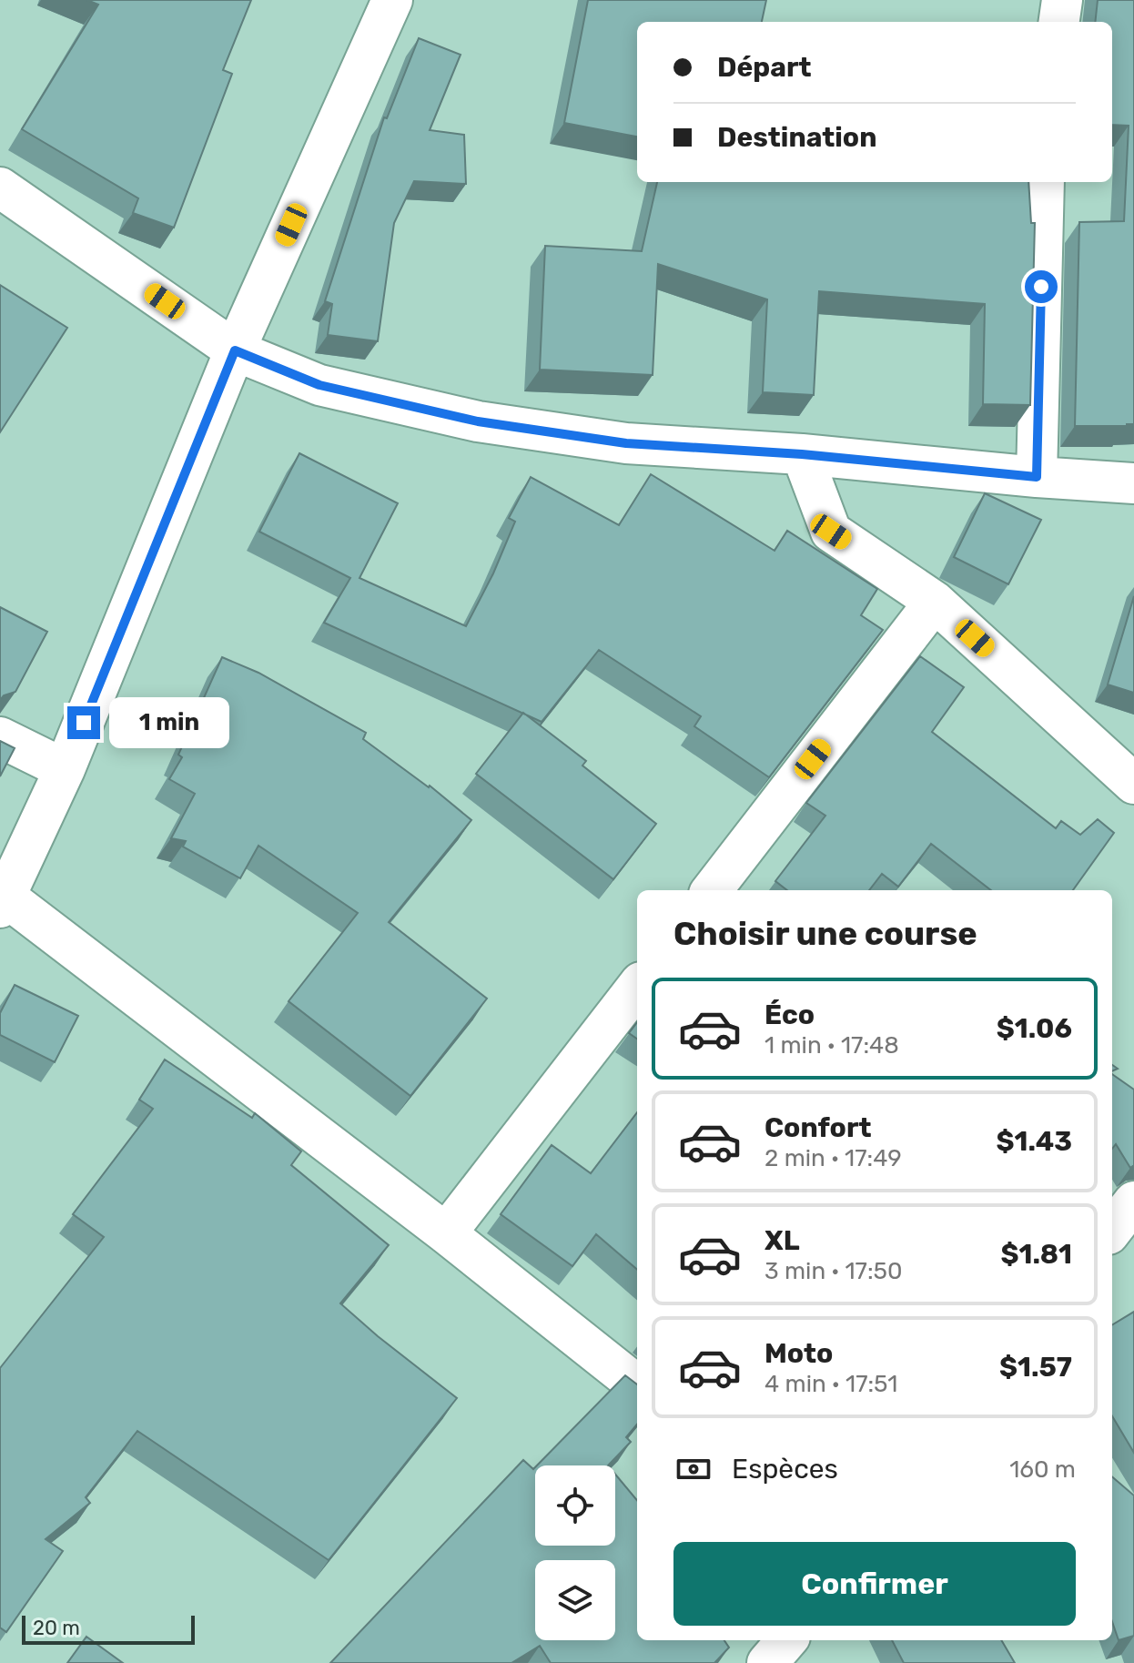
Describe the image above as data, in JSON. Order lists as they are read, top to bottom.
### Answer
{
  "scale_bar": "20 m",
  "page": {
    "banner": ["Départ", "Destination"],
    "bubble": "1 min",
    "heading": "Choisir une course",
    "list": [
      {
        "name": "Éco",
        "note": "1 min · 17:48",
        "value": "$1.06"
      },
      {
        "name": "Confort",
        "note": "2 min · 17:49",
        "value": "$1.43"
      },
      {
        "name": "XL",
        "note": "3 min · 17:50",
        "value": "$1.81"
      },
      {
        "name": "Moto",
        "note": "4 min · 17:51",
        "value": "$1.57"
      }
    ],
    "pay": ["Espèces", "160 m"],
    "buttons": "Confirmer",
    "scale": "20 m"
  }
}
